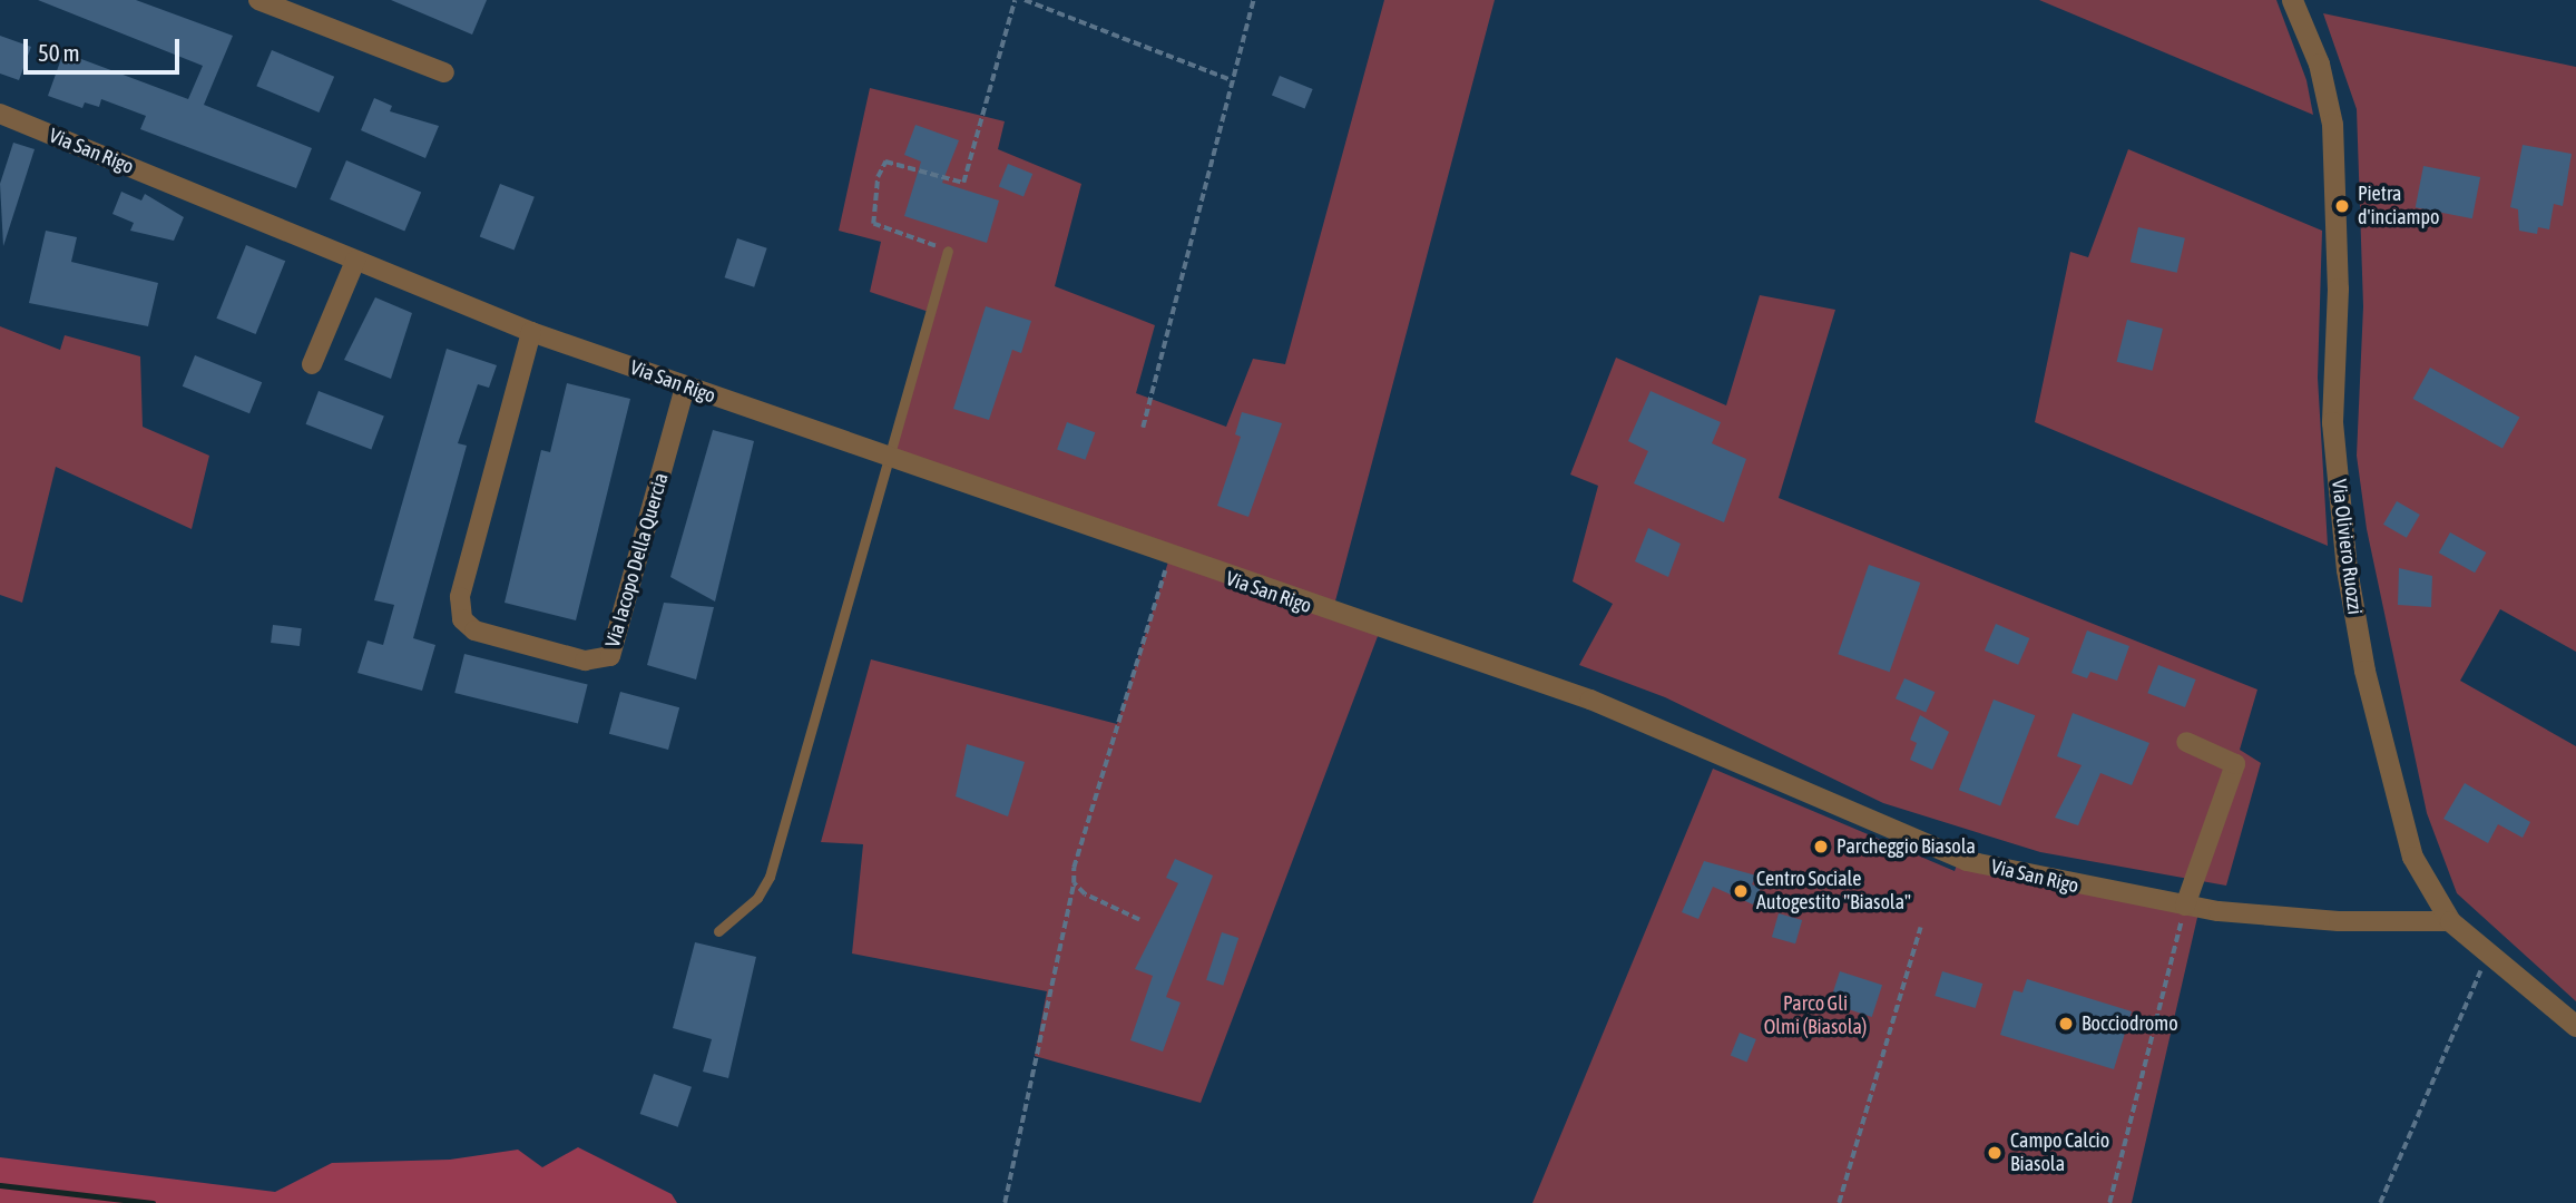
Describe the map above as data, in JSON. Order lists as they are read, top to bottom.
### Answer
{
  "streets": {
    "street": ["Via San Rigo", "Via Oliviero Ruozzi", "Via Iacopo Della Quercia"]
  },
  "crossings": [
    ["Via San Rigo", "Via Oliviero Ruozzi"],
    ["Via San Rigo", "Via Iacopo Della Quercia"]
  ],
  "parks": ["Parco Gli Olmi (Biasola)"],
  "places": [
    "Pietra d'inciampo",
    "Parcheggio Biasola",
    "Centro Sociale Autogestito \"Biasola\"",
    "Bocciodromo",
    "Campo Calcio Biasola"
  ],
  "scale_bar": "50 m"
}
